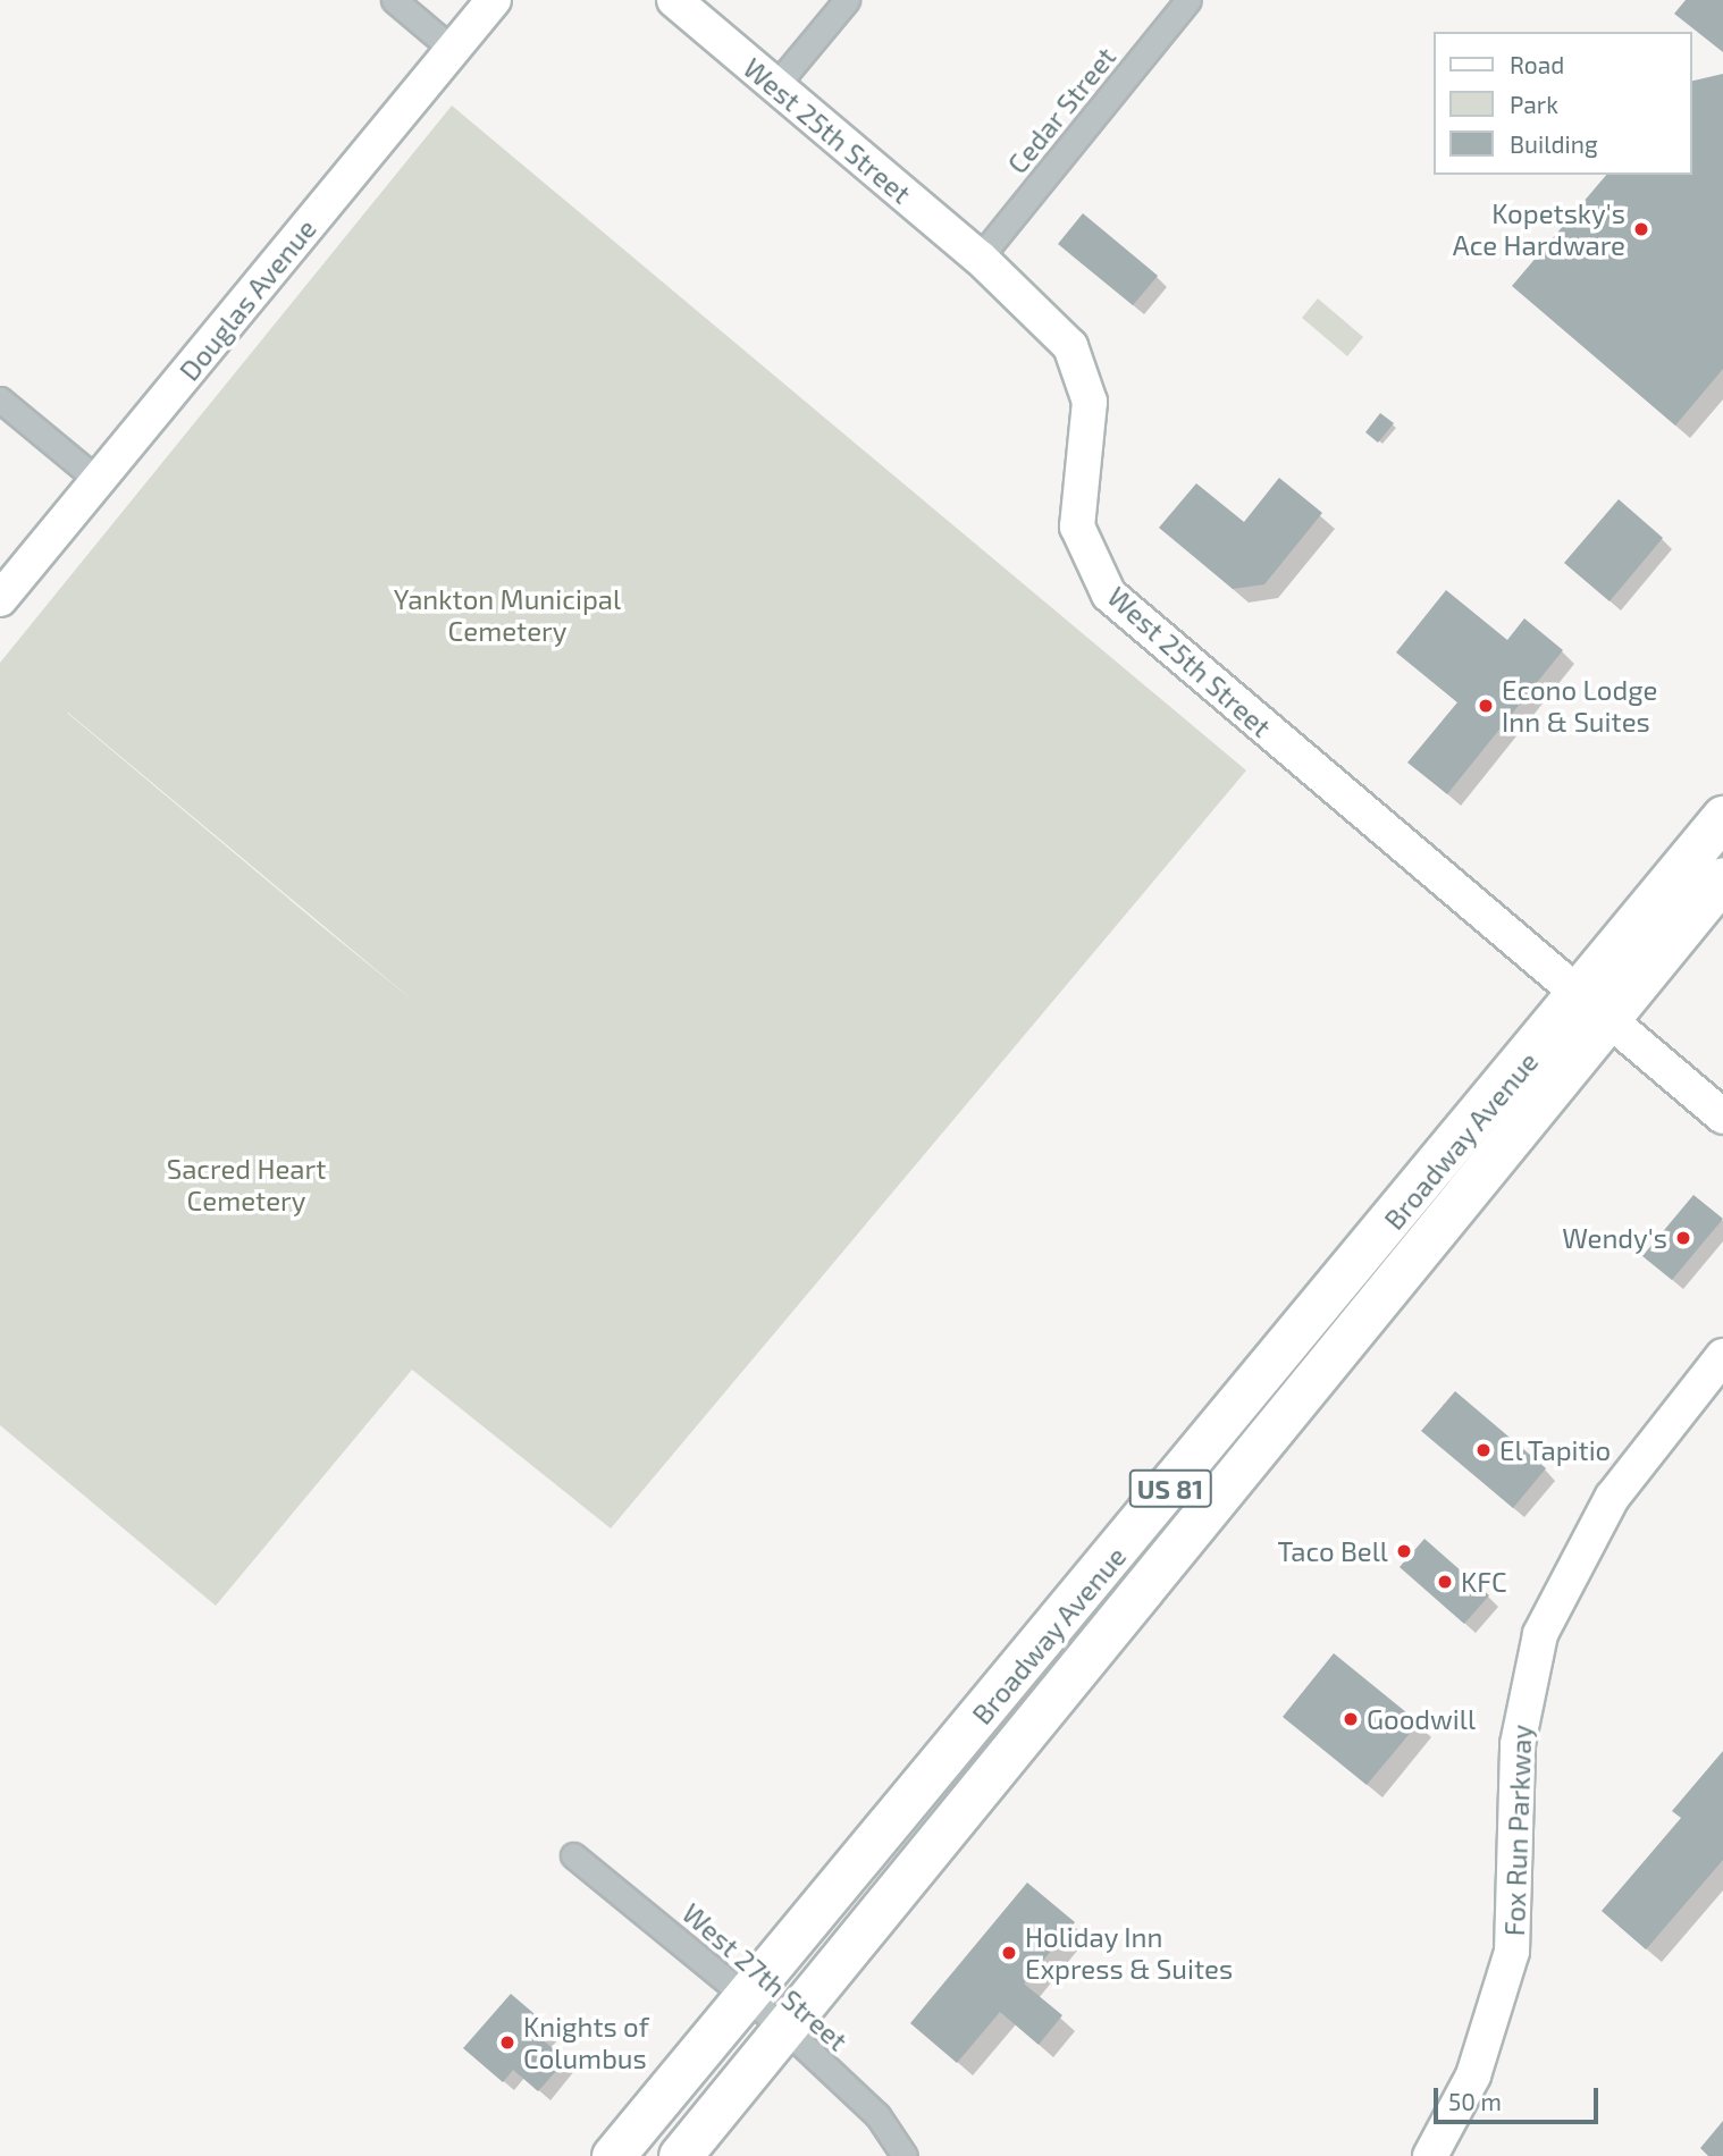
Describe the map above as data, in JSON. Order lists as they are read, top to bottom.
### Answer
{
  "streets": {
    "highway": ["Broadway Avenue", "US 81"],
    "street": [
      "Cedar Street",
      "West 25th Street",
      "Douglas Avenue",
      "Fox Run Parkway",
      "West 27th Street"
    ]
  },
  "crossings": [
    ["Cedar Street", "West 25th Street"],
    ["West 25th Street", "Broadway Avenue"],
    ["Broadway Avenue", "West 27th Street"]
  ],
  "parks": ["Yankton Municipal Cemetery", "Sacred Heart Cemetery"],
  "places": [
    "Kopetsky's Ace Hardware",
    "Econo Lodge Inn & Suites",
    "Wendy's",
    "El Tapitio",
    "Taco Bell",
    "KFC",
    "Goodwill",
    "Holiday Inn Express & Suites",
    "Knights of Columbus"
  ],
  "legend": ["Road", "Park", "Building"],
  "scale_bar": "50 m"
}
